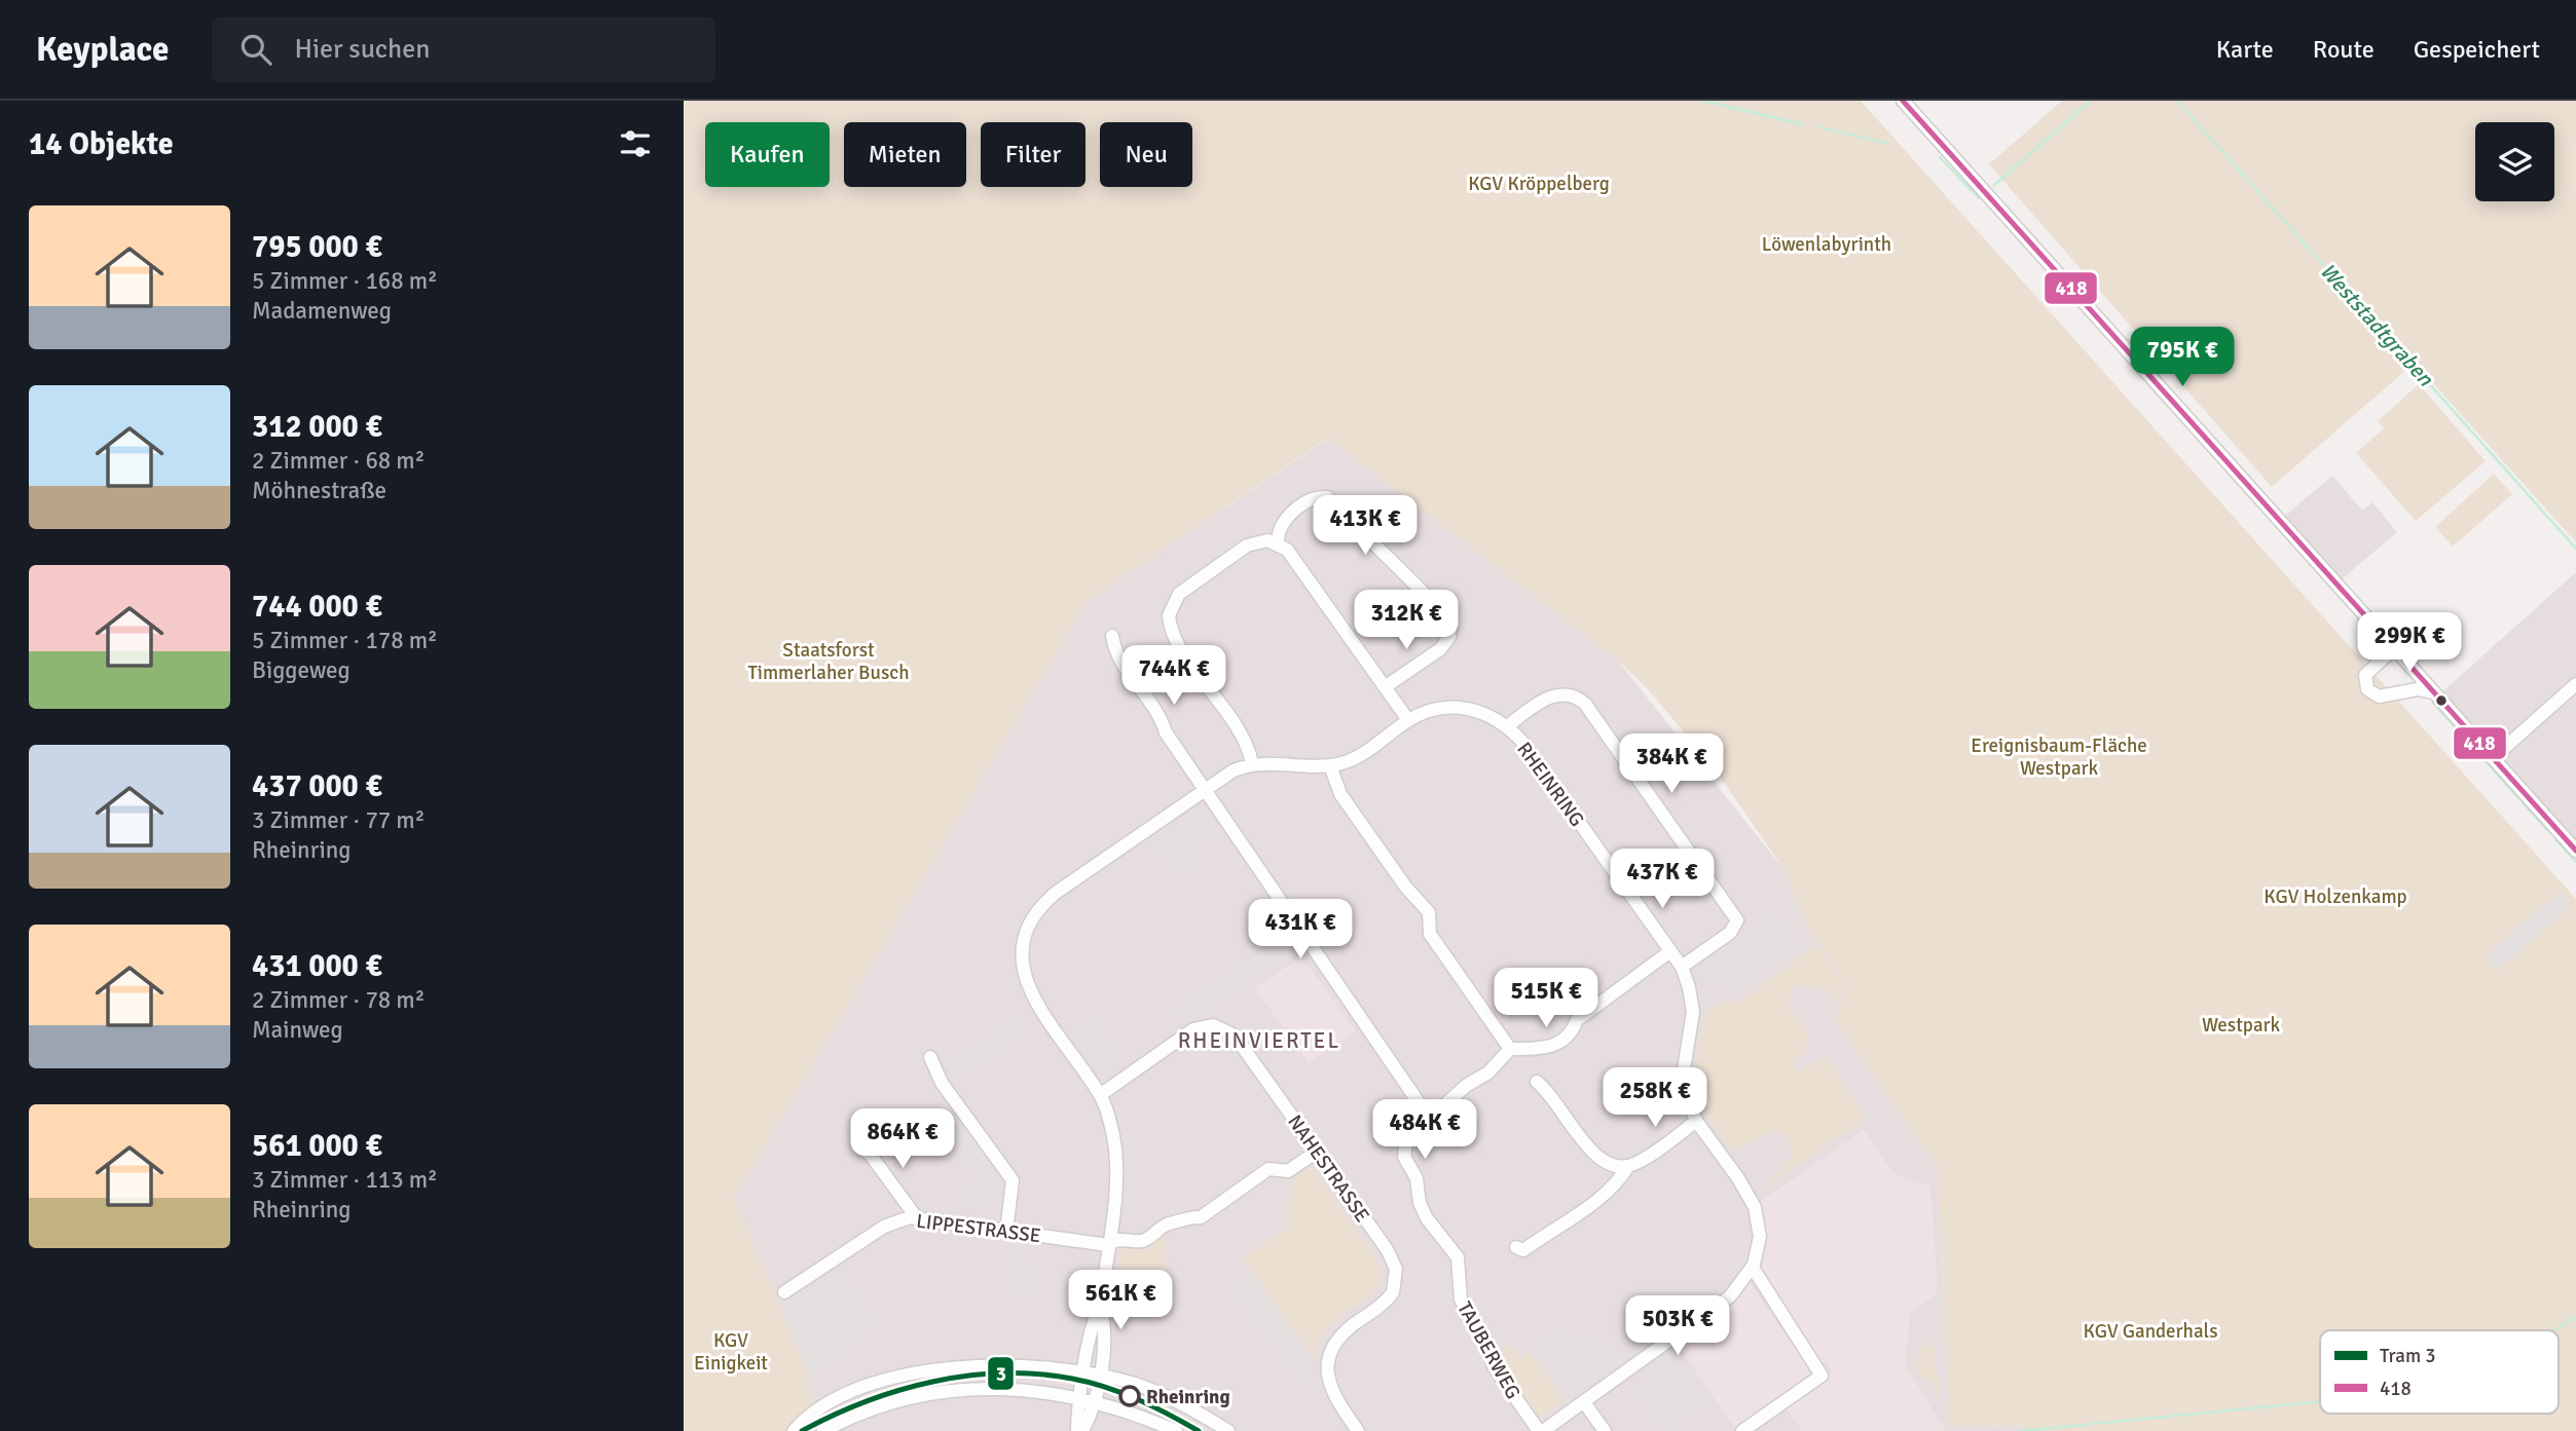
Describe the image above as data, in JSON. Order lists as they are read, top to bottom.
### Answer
{
  "streets": {
    "street": [
      "RHEINRING",
      "NAHESTRASSE",
      "LIPPESTRASSE",
      "TAUBERWEG"
    ]
  },
  "crossings": [
    ["RHEINRING", "TAUBERWEG"],
    ["NAHESTRASSE", "LIPPESTRASSE"]
  ],
  "districts": ["RHEINVIERTEL"],
  "water": ["Weststadtgraben"],
  "parks": [
    "KGV Kröppelberg",
    "Löwenlabyrinth",
    "Staatsforst Timmerlaher Busch",
    "Ereignisbaum-Fläche Westpark",
    "KGV Holzenkamp",
    "Westpark",
    "KGV Ganderhals",
    "KGV Einigkeit"
  ],
  "places": ["Rheinring"],
  "lines": ["transit line 418", "tram line 3"],
  "legend": ["Tram 3", "418"],
  "page": {
    "header": "Keyplace",
    "search": "Hier suchen",
    "nav": ["Karte", "Route", "Gespeichert"],
    "heading": "14 Objekte",
    "chip": [
      "Kaufen",
      "Mieten",
      "Filter",
      "Neu"
    ],
    "list": [
      {
        "name": "795 000 €",
        "note": "5 Zimmer · 168 m² · Madamenweg"
      },
      {
        "name": "312 000 €",
        "note": "2 Zimmer · 68 m² · Möhnestraße"
      },
      {
        "name": "744 000 €",
        "note": "5 Zimmer · 178 m² · Biggeweg"
      },
      {
        "name": "437 000 €",
        "note": "3 Zimmer · 77 m² · Rheinring"
      },
      {
        "name": "431 000 €",
        "note": "2 Zimmer · 78 m² · Mainweg"
      },
      {
        "name": "561 000 €",
        "note": "3 Zimmer · 113 m² · Rheinring"
      }
    ],
    "price": [
      "795K €",
      "413K €",
      "312K €",
      "299K €",
      "744K €",
      "384K €",
      "437K €",
      "431K €",
      "515K €",
      "258K €",
      "484K €",
      "864K €",
      "561K €",
      "503K €"
    ]
  }
}
